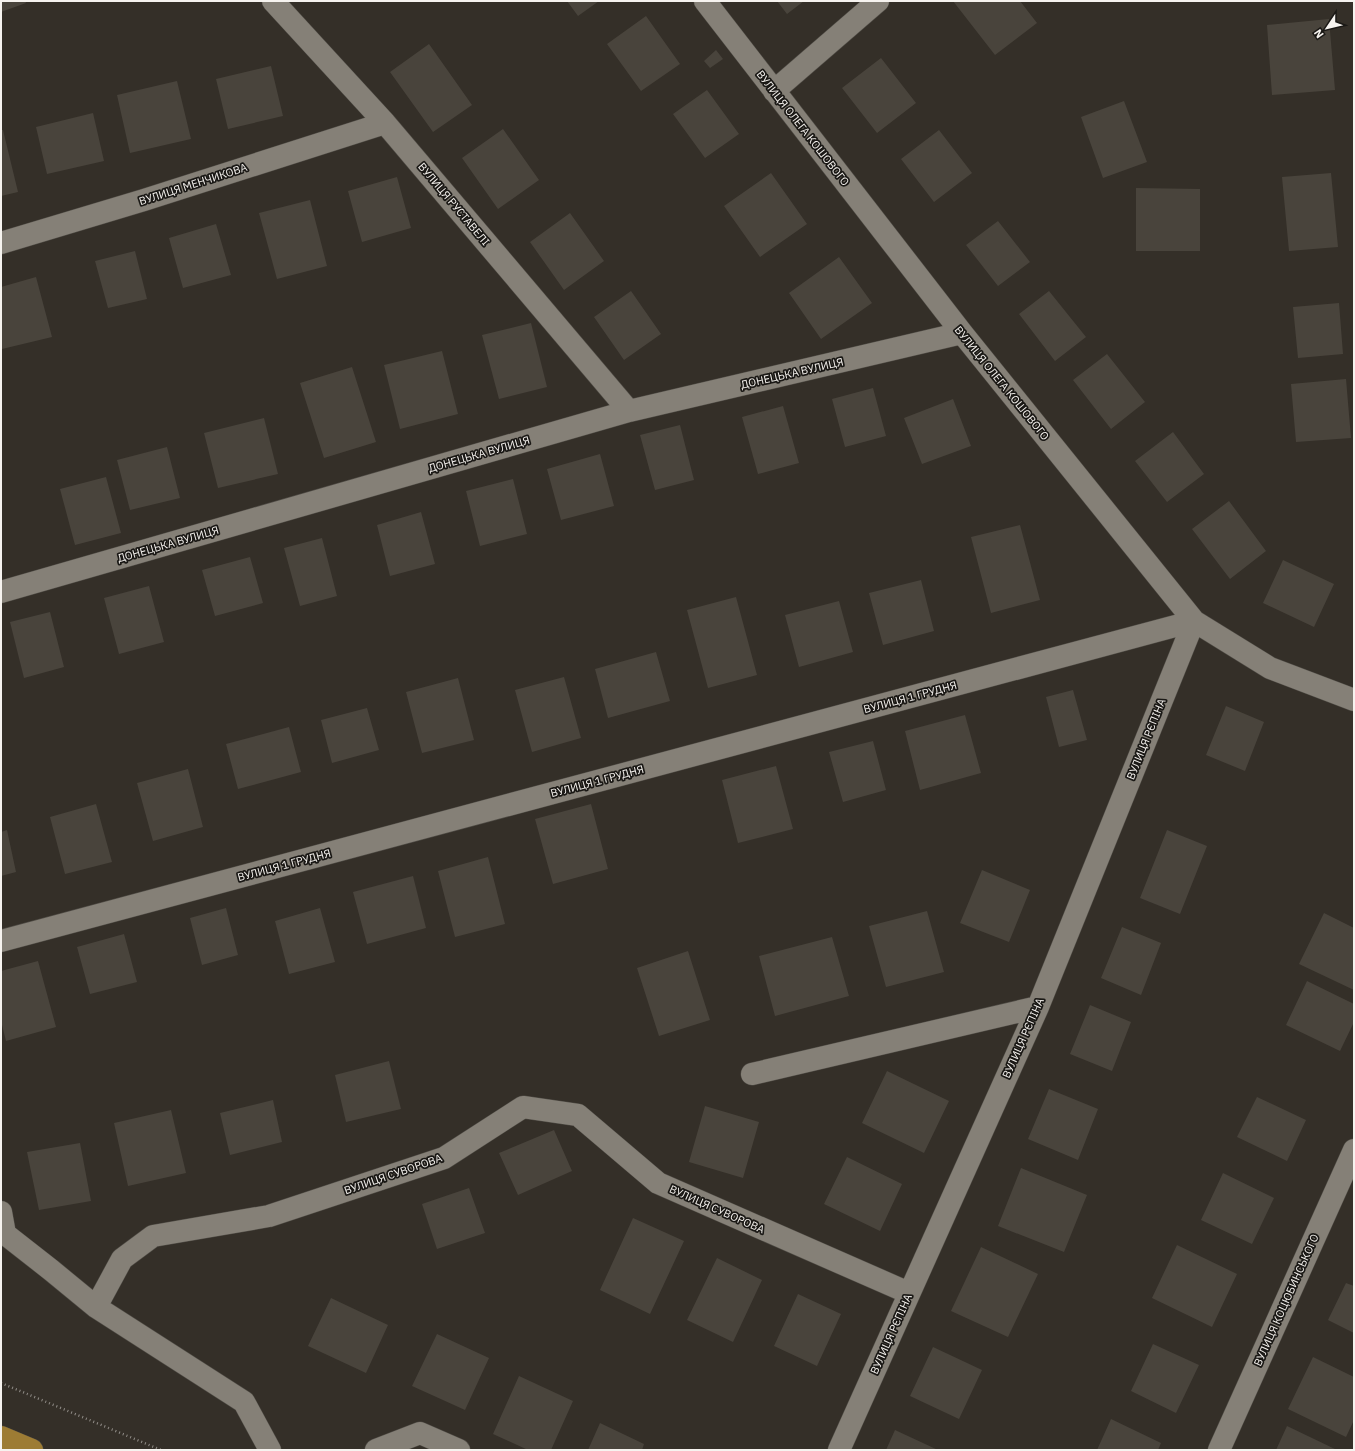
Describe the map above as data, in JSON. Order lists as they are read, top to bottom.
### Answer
{
  "streets": {
    "street": [
      "ВУЛИЦЯ ОЛЕГА КОШОВОГО",
      "ВУЛИЦЯ МЕНЧИКОВА",
      "ВУЛИЦЯ РУСТАВЕЛІ",
      "ДОНЕЦЬКА ВУЛИЦЯ",
      "ВУЛИЦЯ 1 ГРУДНЯ",
      "ВУЛИЦЯ РЄПІНА",
      "ВУЛИЦЯ СУВОРОВА",
      "ВУЛИЦЯ КОЦЮБИНСЬКОГО"
    ]
  },
  "crossings": [
    ["ВУЛИЦЯ ОЛЕГА КОШОВОГО", "ДОНЕЦЬКА ВУЛИЦЯ"],
    ["ВУЛИЦЯ ОЛЕГА КОШОВОГО", "ВУЛИЦЯ 1 ГРУДНЯ"],
    ["ВУЛИЦЯ ОЛЕГА КОШОВОГО", "ВУЛИЦЯ РЄПІНА"],
    ["ВУЛИЦЯ МЕНЧИКОВА", "ВУЛИЦЯ РУСТАВЕЛІ"],
    ["ВУЛИЦЯ РУСТАВЕЛІ", "ДОНЕЦЬКА ВУЛИЦЯ"],
    ["ВУЛИЦЯ 1 ГРУДНЯ", "ВУЛИЦЯ РЄПІНА"],
    ["ВУЛИЦЯ РЄПІНА", "ВУЛИЦЯ СУВОРОВА"]
  ],
  "north": "bottom left"
}
